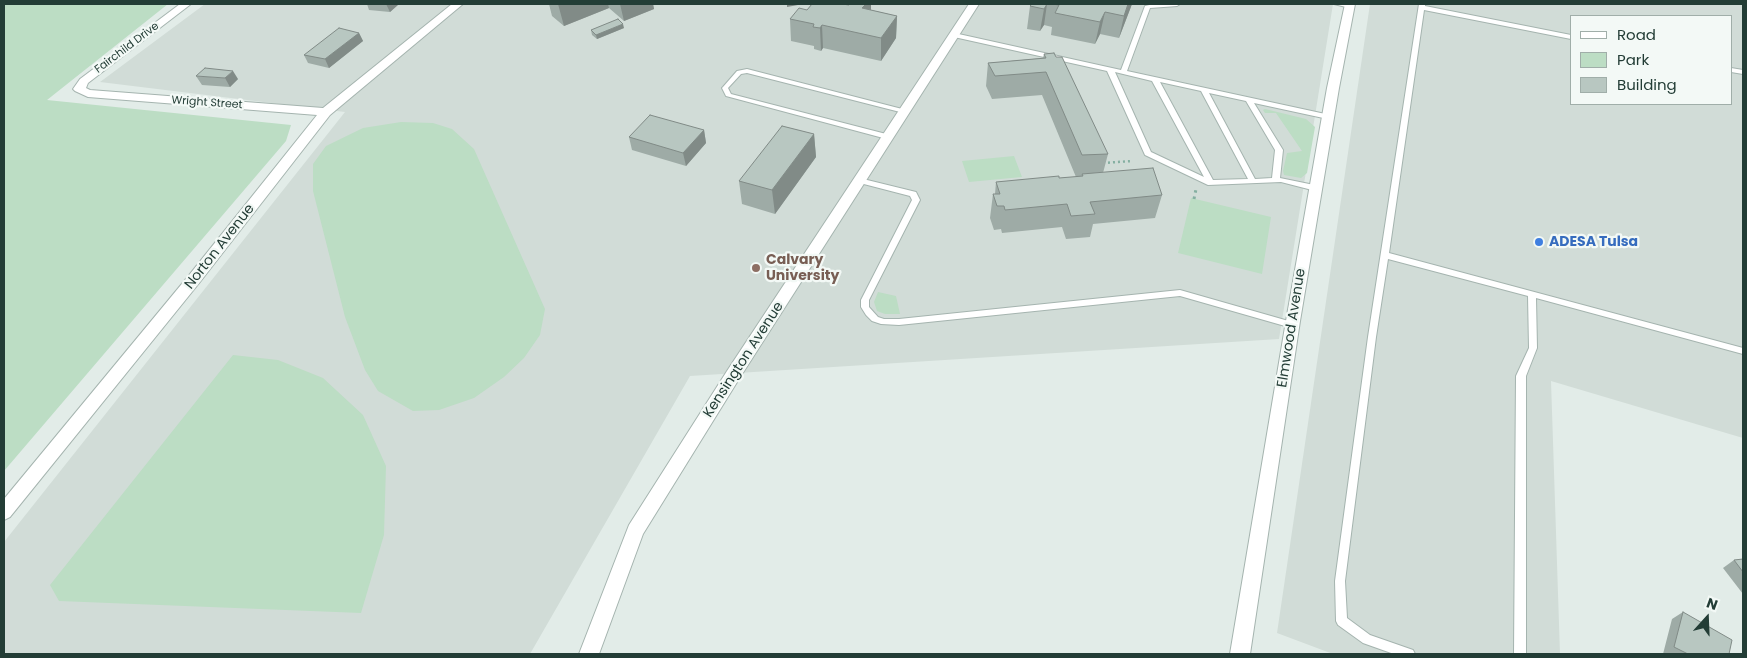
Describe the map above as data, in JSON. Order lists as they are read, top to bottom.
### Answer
{
  "streets": {
    "street": [
      "Fairchild Drive",
      "Wright Street",
      "Norton Avenue",
      "Elmwood Avenue",
      "Kensington Avenue"
    ]
  },
  "crossings": [
    ["Fairchild Drive", "Wright Street"],
    ["Wright Street", "Norton Avenue"]
  ],
  "places": ["ADESA Tulsa", "Calvary University"],
  "legend": ["Road", "Park", "Building"],
  "north": "top"
}
